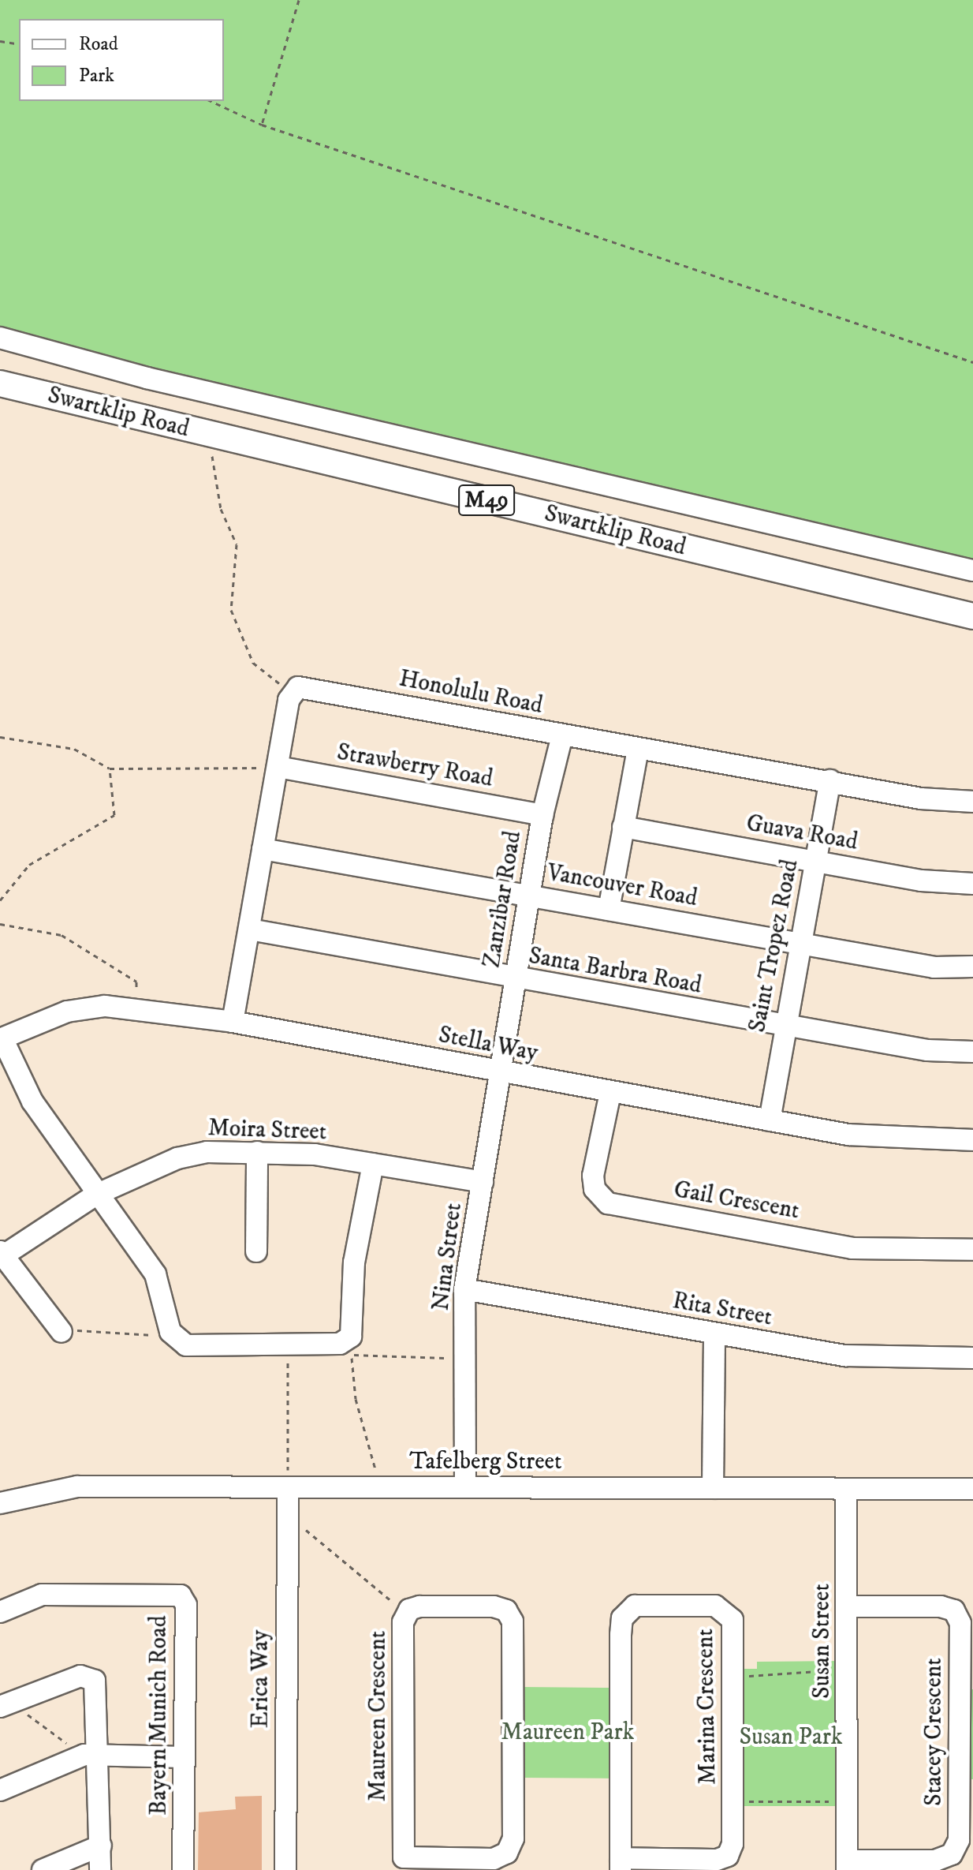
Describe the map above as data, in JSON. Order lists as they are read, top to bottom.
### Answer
{
  "streets": {
    "main road": ["Swartklip Road", "M49"],
    "street": [
      "Honolulu Road",
      "Strawberry Road",
      "Guava Road",
      "Vancouver Road",
      "Zanzibar Road",
      "Saint Tropez Road",
      "Santa Barbra Road",
      "Stella Way",
      "Moira Street",
      "Gail Crescent",
      "Nina Street",
      "Rita Street",
      "Tafelberg Street",
      "Susan Street",
      "Erica Way",
      "Marina Crescent",
      "Bayern Munich Road",
      "Maureen Crescent",
      "Stacey Crescent"
    ]
  },
  "crossings": [
    ["Honolulu Road", "Zanzibar Road"],
    ["Honolulu Road", "Saint Tropez Road"],
    ["Strawberry Road", "Zanzibar Road"],
    ["Guava Road", "Saint Tropez Road"],
    ["Vancouver Road", "Zanzibar Road"],
    ["Vancouver Road", "Saint Tropez Road"],
    ["Zanzibar Road", "Santa Barbra Road"],
    ["Zanzibar Road", "Stella Way"],
    ["Zanzibar Road", "Nina Street"],
    ["Saint Tropez Road", "Santa Barbra Road"],
    ["Saint Tropez Road", "Stella Way"],
    ["Stella Way", "Gail Crescent"],
    ["Stella Way", "Nina Street"],
    ["Moira Street", "Nina Street"],
    ["Nina Street", "Rita Street"],
    ["Nina Street", "Tafelberg Street"],
    ["Tafelberg Street", "Susan Street"],
    ["Tafelberg Street", "Erica Way"],
    ["Susan Street", "Stacey Crescent"]
  ],
  "parks": ["Maureen Park", "Susan Park"],
  "legend": ["Road", "Park"]
}
